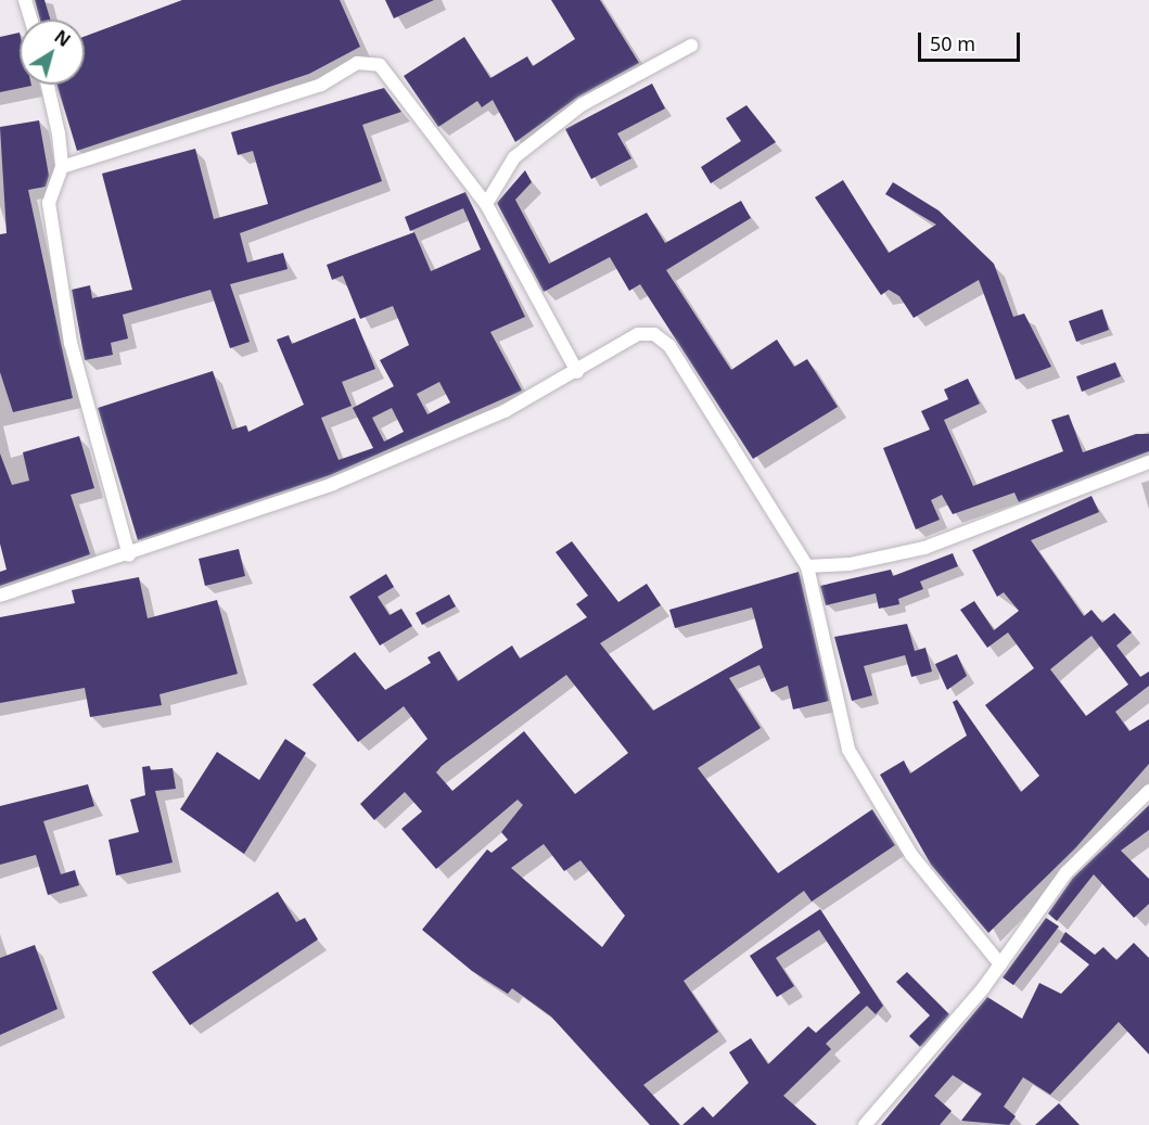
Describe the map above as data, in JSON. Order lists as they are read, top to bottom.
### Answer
{
  "scale_bar": "50 m",
  "north": "top right"
}
